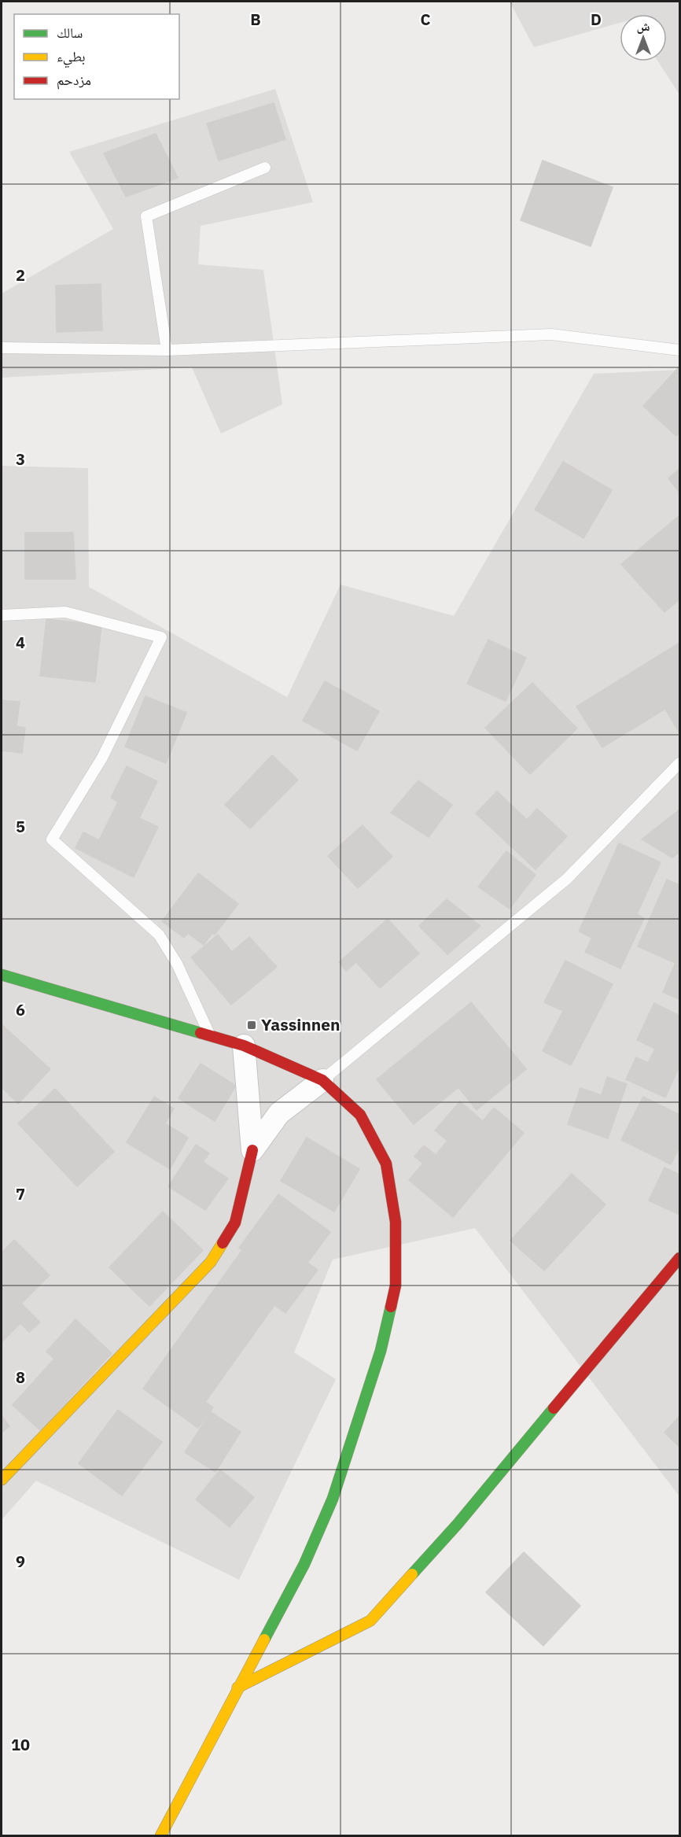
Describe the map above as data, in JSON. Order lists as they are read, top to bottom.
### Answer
{
  "places": {
    "transit": ["Yassinnen"]
  },
  "legend": ["سالك", "بطيء", "مزدحم"],
  "north": "top",
  "grid": {
    "columns": ["B", "C", "D"],
    "rows": [
      "2",
      "3",
      "4",
      "5",
      "6",
      "7",
      "8",
      "9",
      "10"
    ]
  }
}
